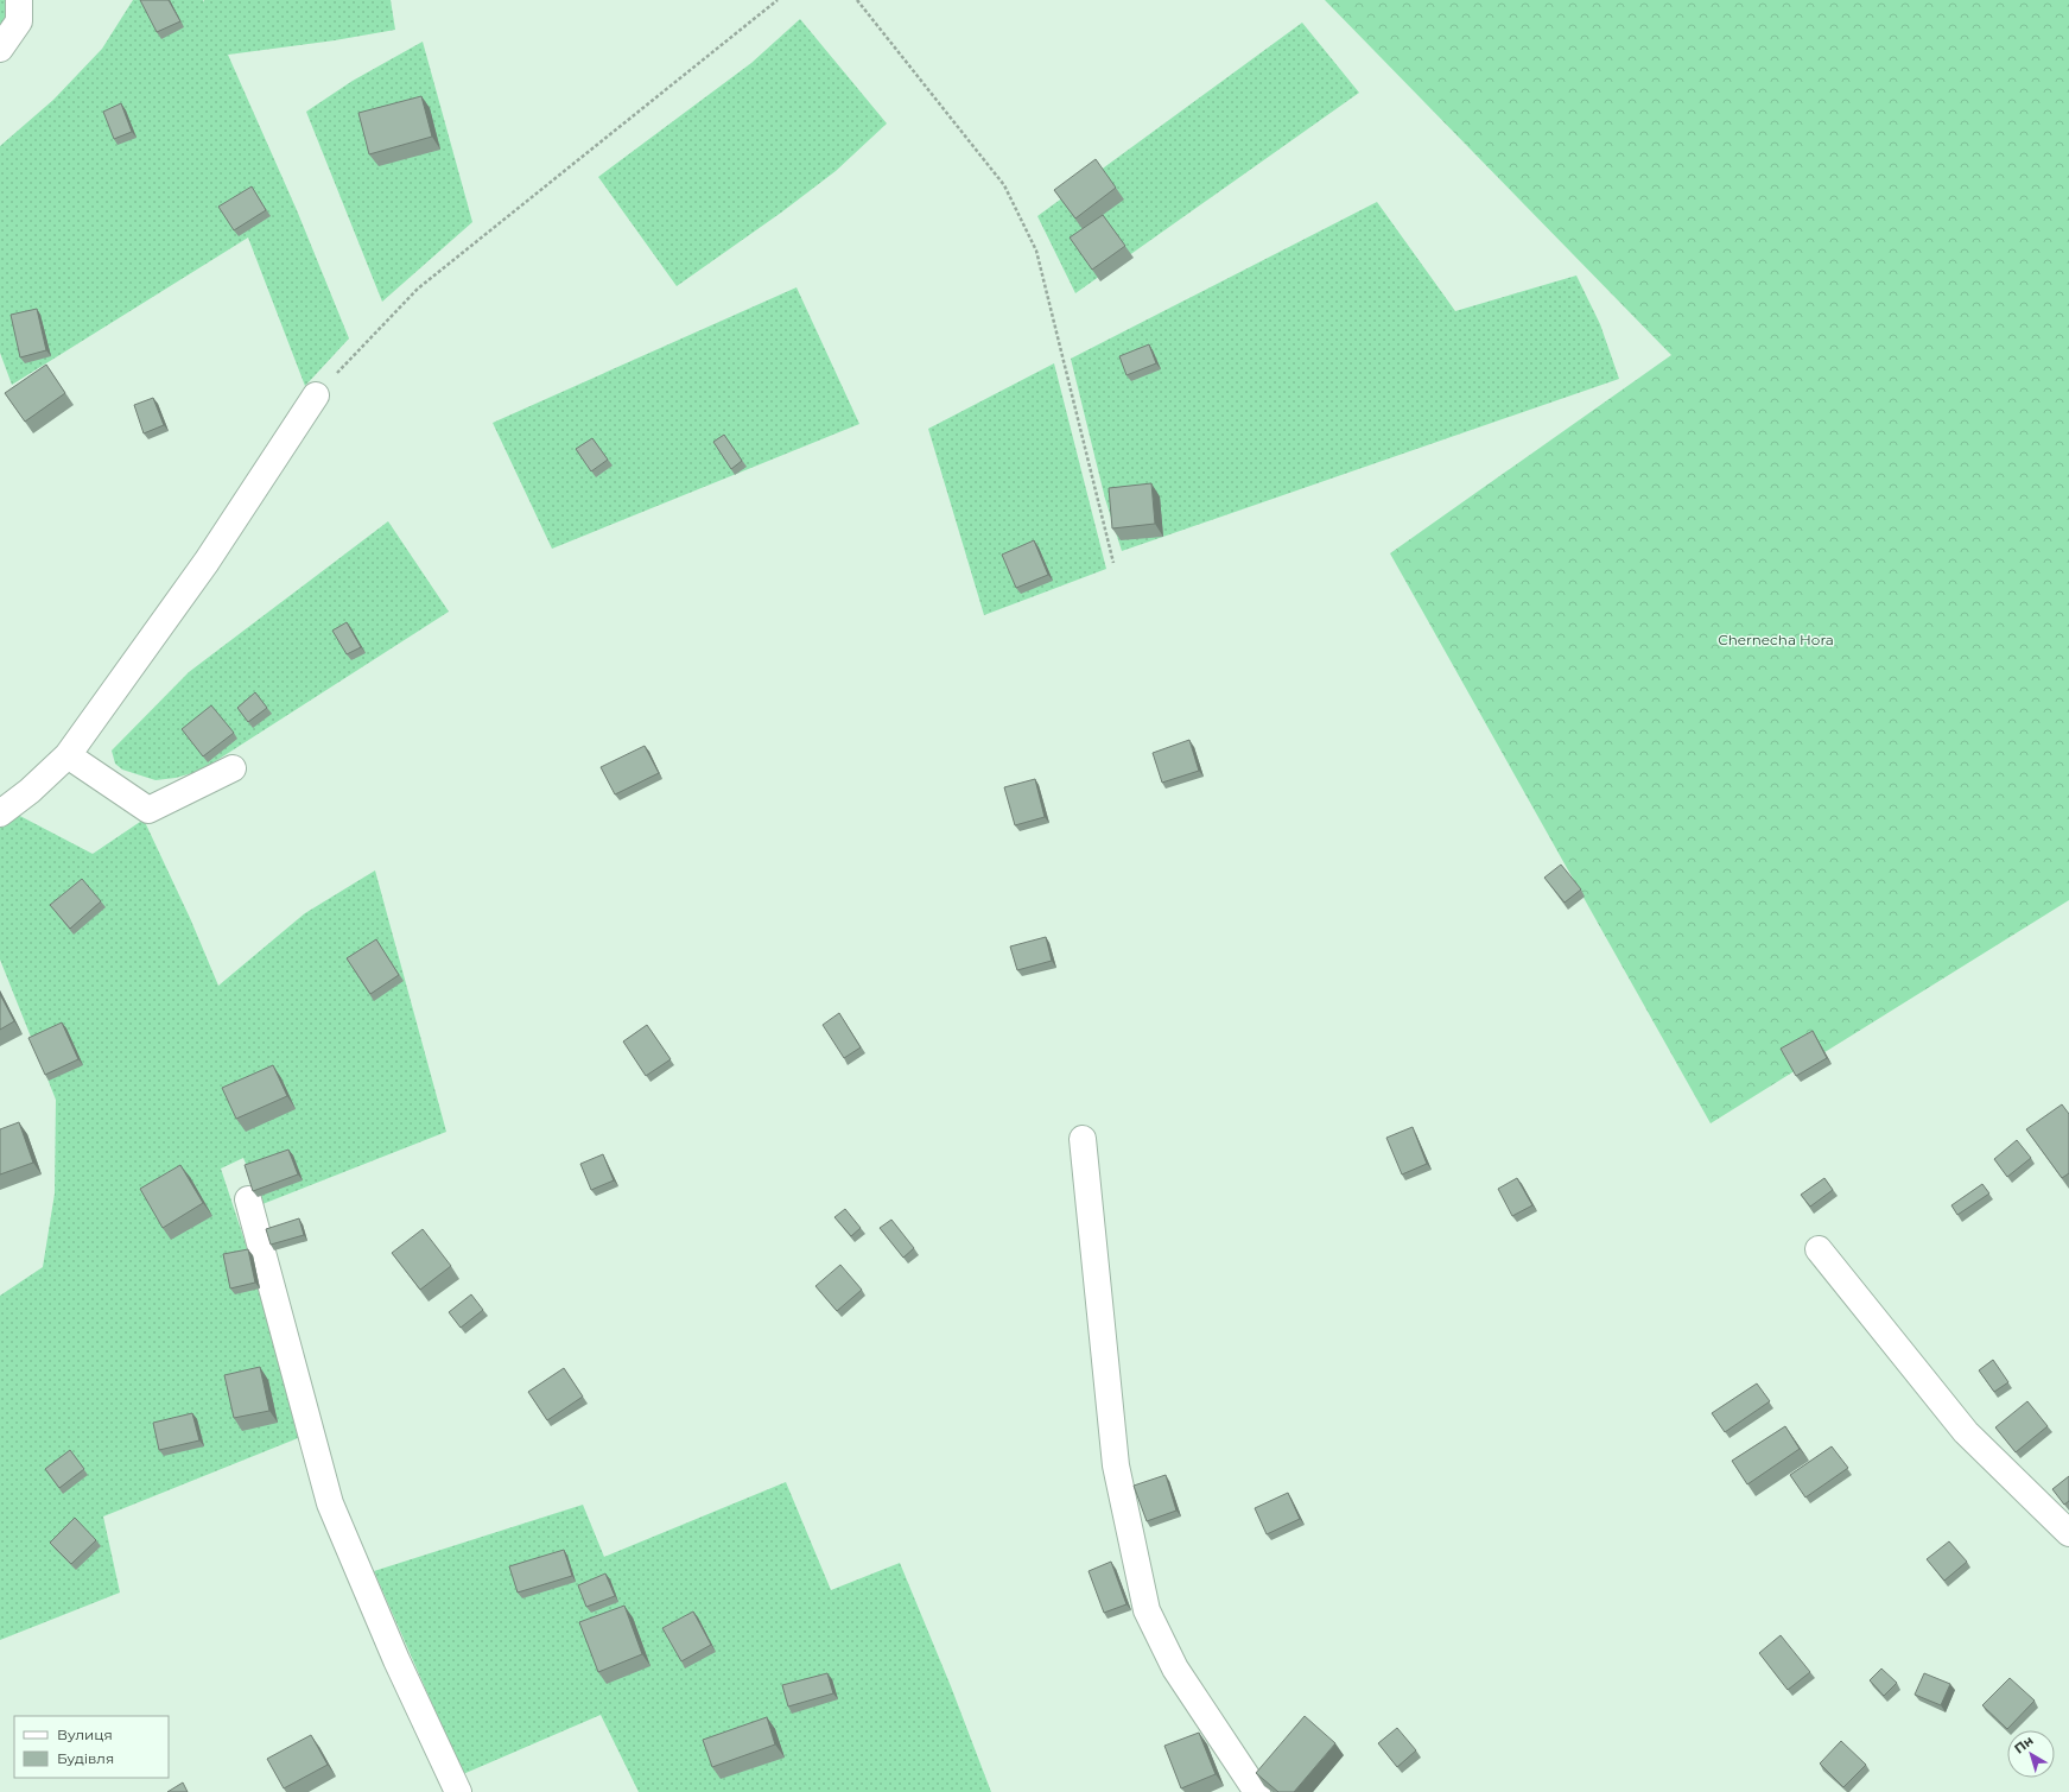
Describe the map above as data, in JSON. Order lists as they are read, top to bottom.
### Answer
{
  "parks": ["Chernecha Hora"],
  "legend": ["Вулиця", "Будівля"],
  "north": "top left"
}
